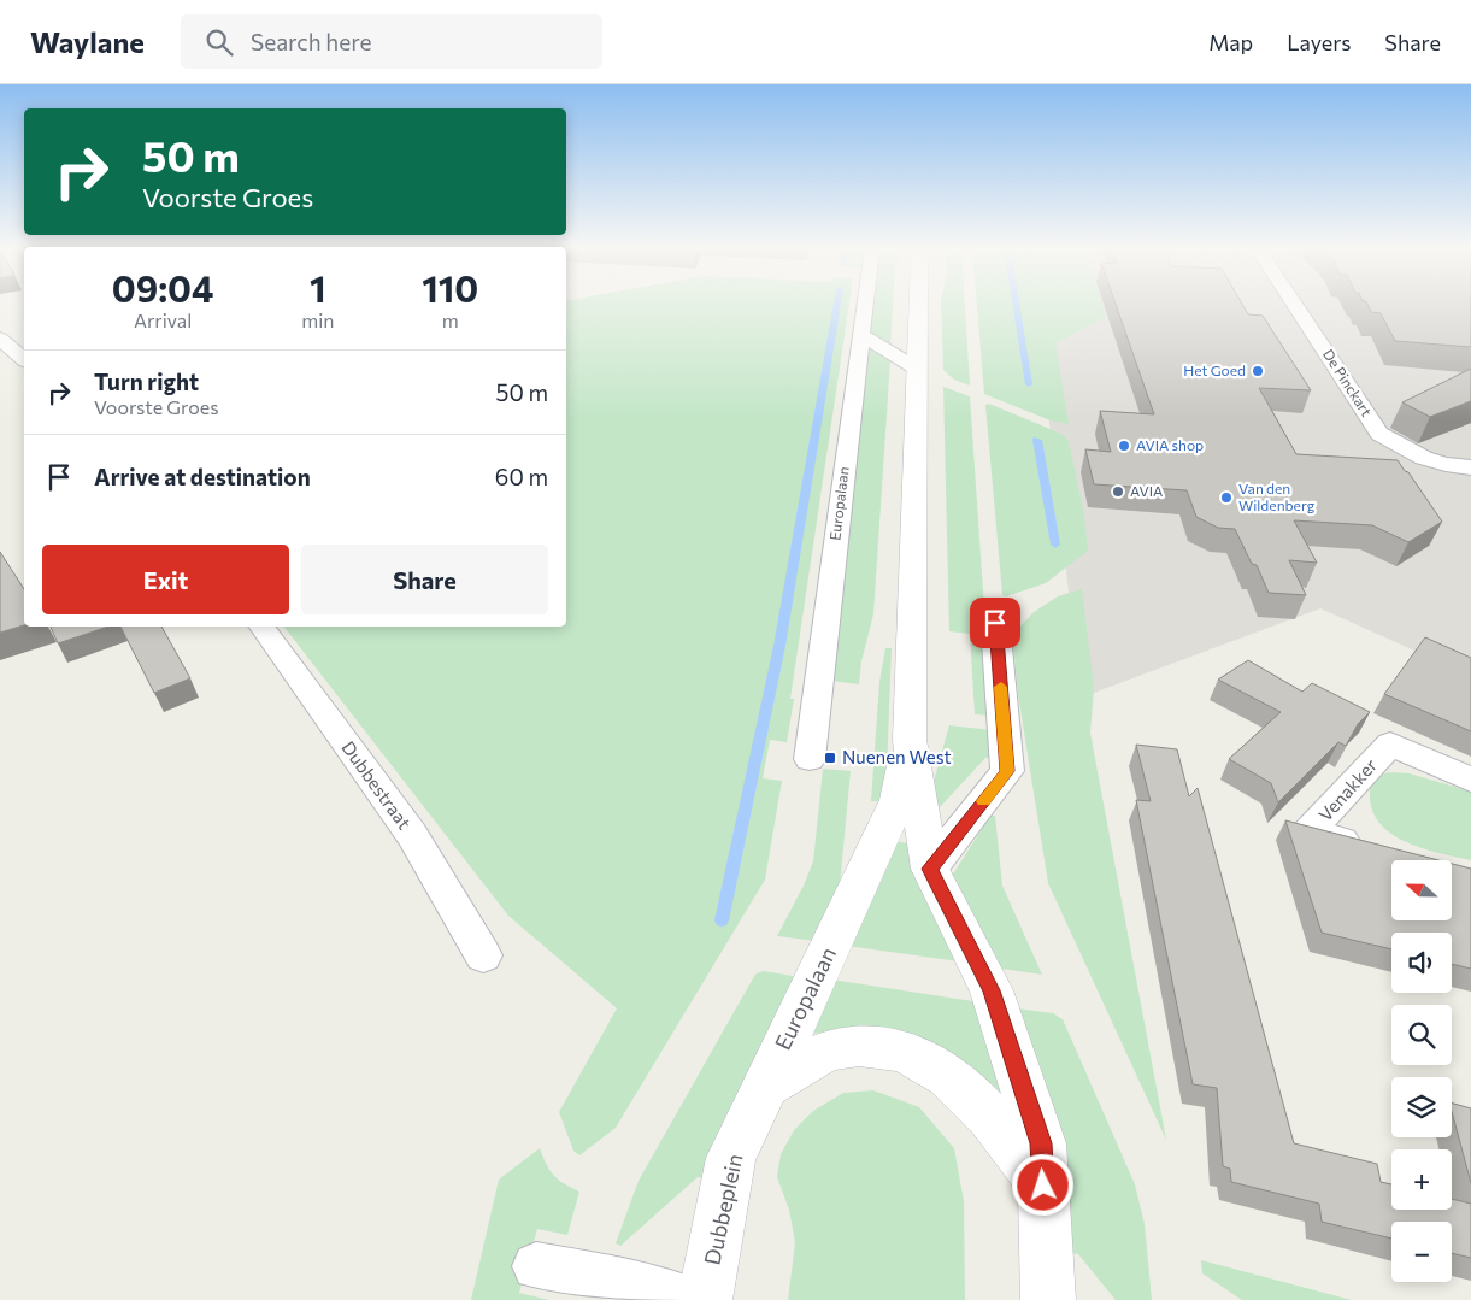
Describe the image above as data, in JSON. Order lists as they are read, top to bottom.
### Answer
{
  "streets": {
    "main road": ["Europalaan", "Dubbeplein"],
    "street": ["De Pinckart", "Dubbestraat", "Venakker"]
  },
  "crossings": [
    ["Europalaan", "Dubbeplein"]
  ],
  "places": {
    "other": [
      "Het Goed",
      "AVIA shop",
      "AVIA",
      "Van den Wildenberg"
    ],
    "transit": ["Nuenen West"]
  },
  "north": "left",
  "page": {
    "header": "Waylane",
    "search": "Search here",
    "nav": ["Map", "Layers", "Share"],
    "turn": ["50 m", "Voorste Groes"],
    "eta": [
      "09:04",
      "Arrival",
      "1",
      "min",
      "110",
      "m"
    ],
    "list": [
      {
        "name": "Turn right",
        "note": "Voorste Groes",
        "value": "50 m"
      },
      {
        "name": "Arrive at destination",
        "value": "60 m"
      }
    ],
    "buttons": ["Exit", "Share"],
    "map_buttons": ["+", "−"]
  }
}
